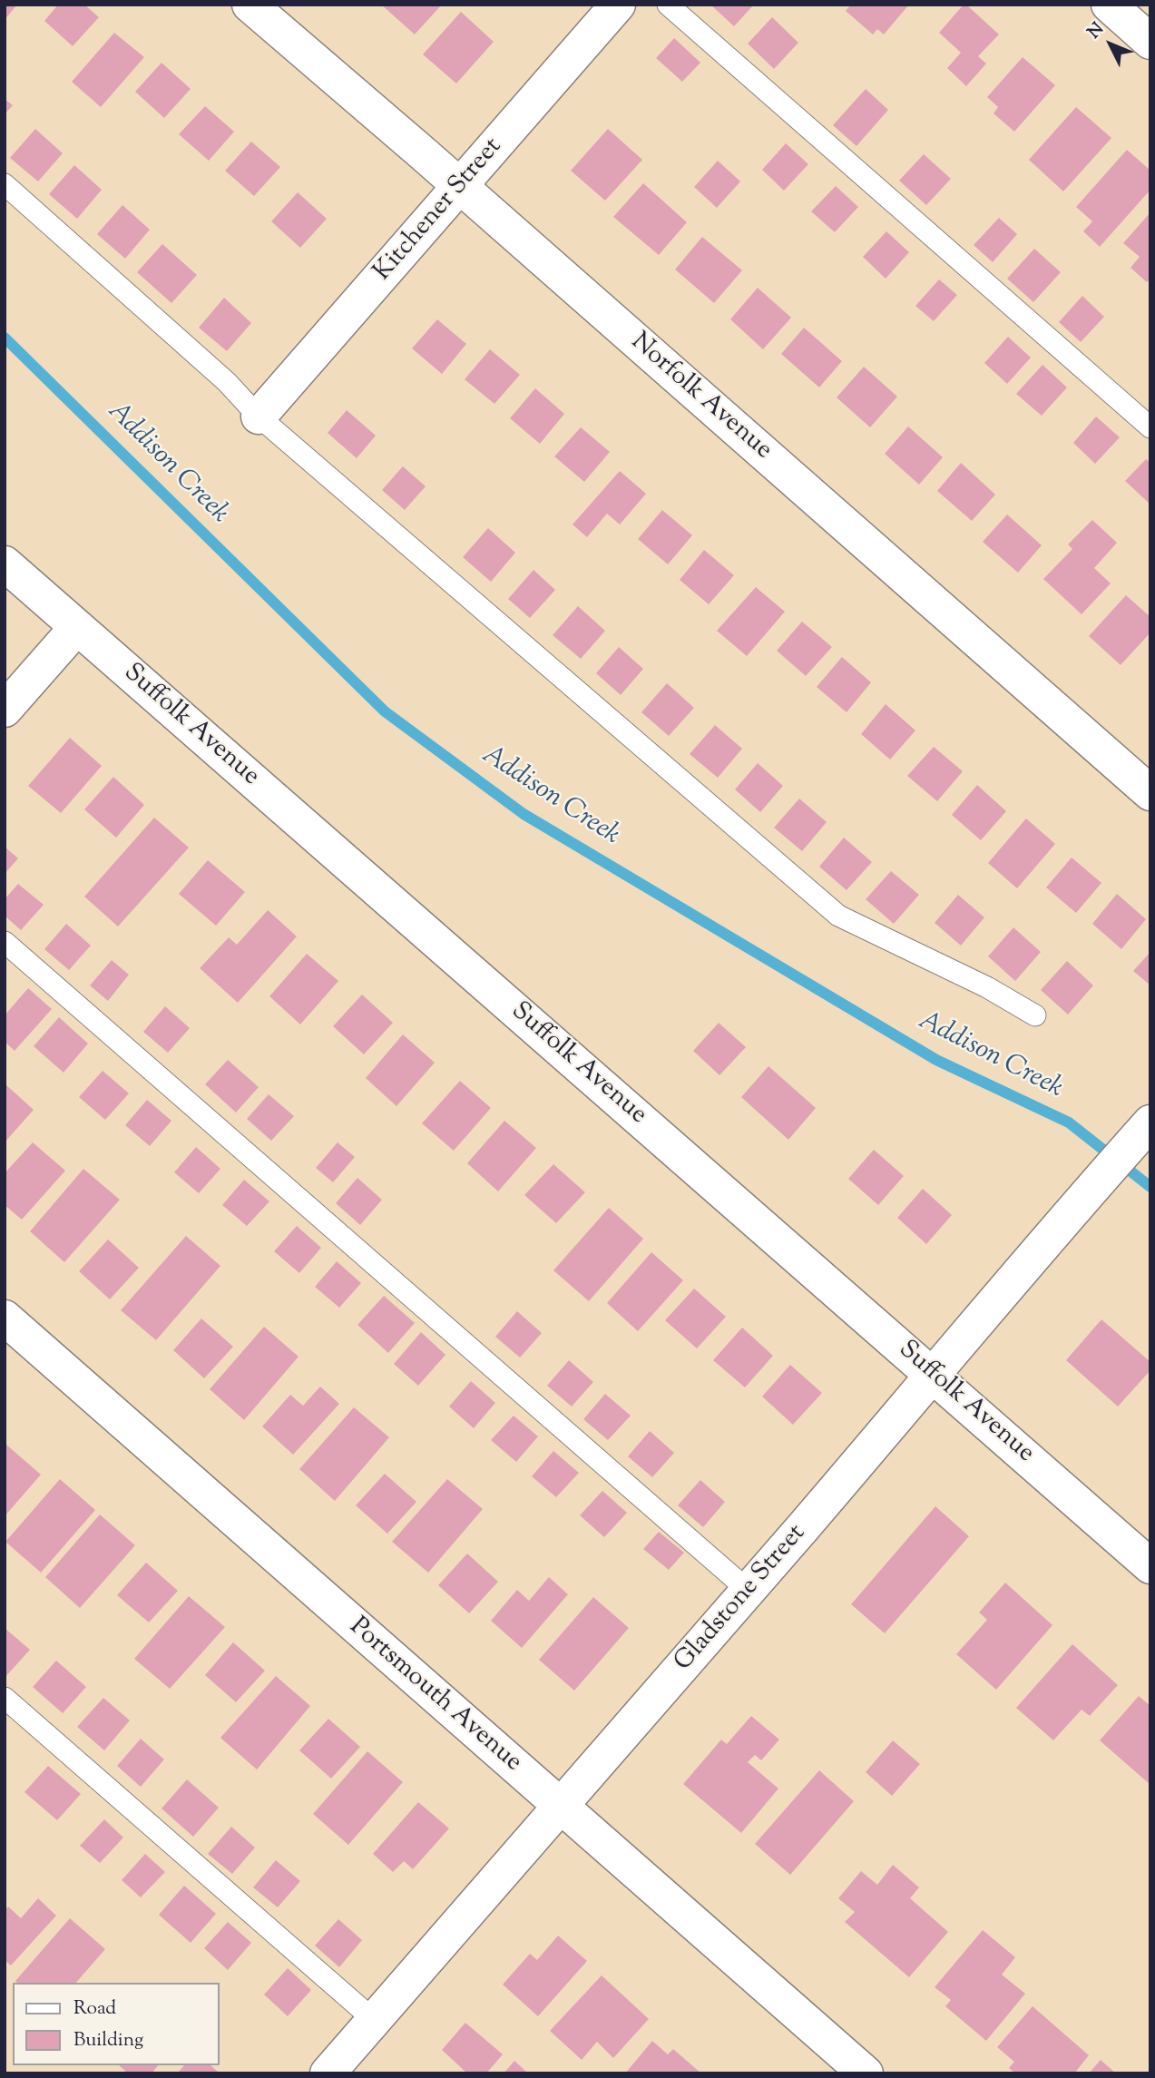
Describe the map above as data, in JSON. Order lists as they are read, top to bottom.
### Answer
{
  "streets": {
    "street": [
      "Kitchener Street",
      "Norfolk Avenue",
      "Suffolk Avenue",
      "Gladstone Street",
      "Portsmouth Avenue"
    ]
  },
  "crossings": [
    ["Kitchener Street", "Norfolk Avenue"],
    ["Suffolk Avenue", "Gladstone Street"],
    ["Gladstone Street", "Portsmouth Avenue"]
  ],
  "water": ["Addison Creek"],
  "legend": ["Road", "Building"],
  "north": "top left"
}
